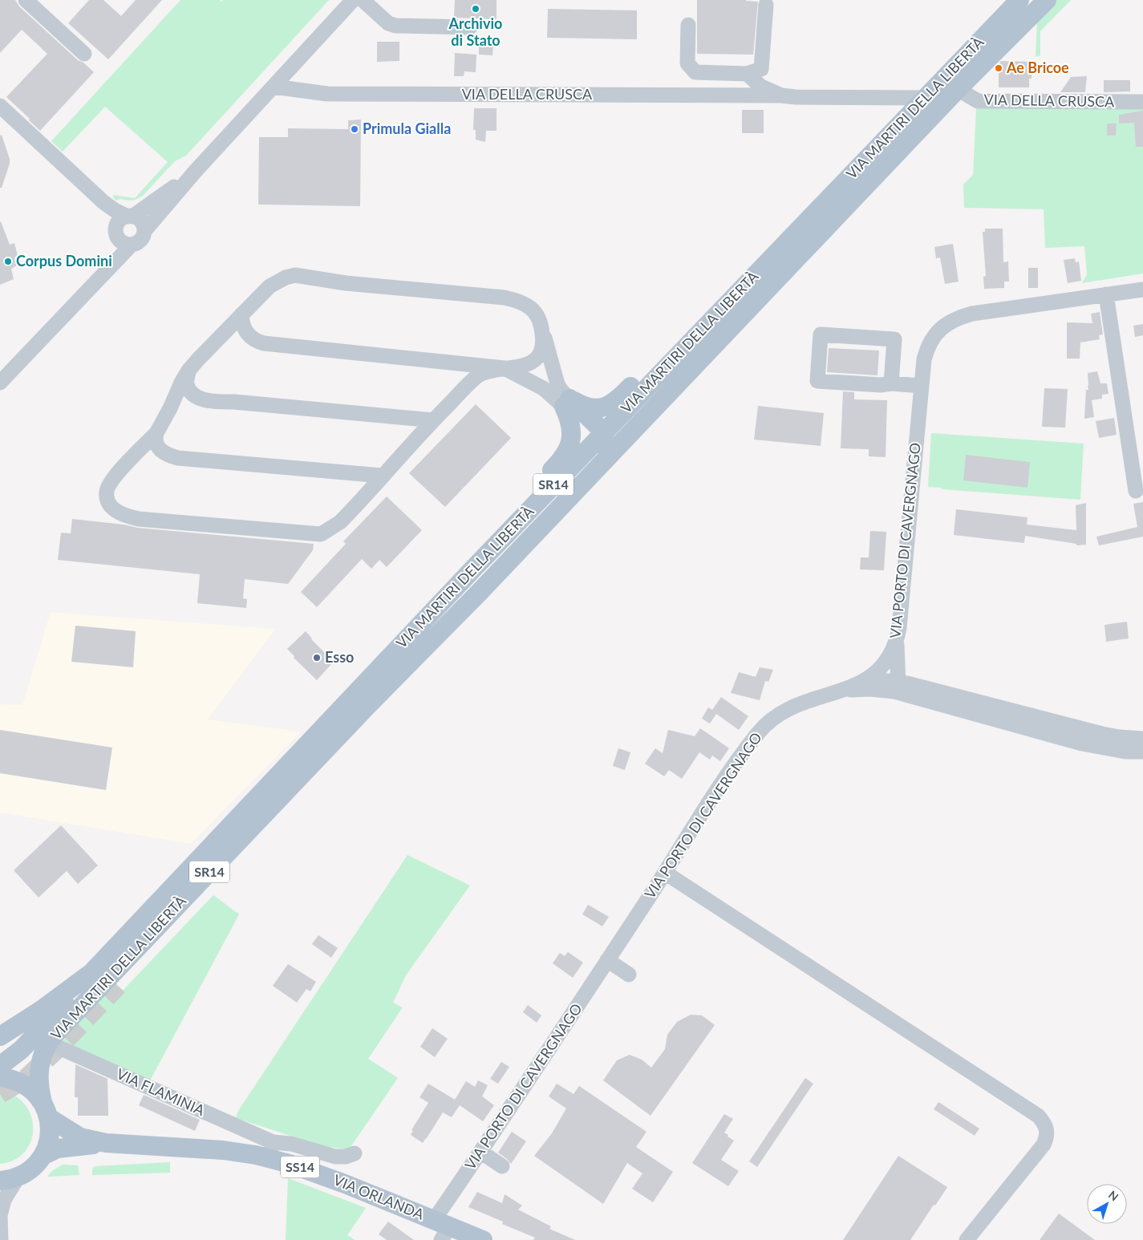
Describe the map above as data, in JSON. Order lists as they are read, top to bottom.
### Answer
{
  "streets": {
    "main road": [
      "VIA MARTIRI DELLA LIBERTÀ",
      "SR14",
      "SS14",
      "VIA ORLANDA"
    ],
    "street": ["VIA DELLA CRUSCA", "VIA PORTO DI CAVERGNAGO", "VIA FLAMINIA"]
  },
  "crossings": [
    ["VIA DELLA CRUSCA", "VIA MARTIRI DELLA LIBERTÀ"],
    ["VIA MARTIRI DELLA LIBERTÀ", "SR14"],
    ["VIA MARTIRI DELLA LIBERTÀ", "VIA FLAMINIA"],
    ["VIA MARTIRI DELLA LIBERTÀ", "SS14"],
    ["VIA MARTIRI DELLA LIBERTÀ", "VIA ORLANDA"],
    ["VIA PORTO DI CAVERGNAGO", "VIA ORLANDA"],
    ["VIA FLAMINIA", "VIA ORLANDA"],
    ["SS14", "VIA ORLANDA"]
  ],
  "places": [
    "Archivio di Stato",
    "Ae Bricoe",
    "Primula Gialla",
    "Corpus Domini",
    "Esso"
  ],
  "north": "top right"
}
